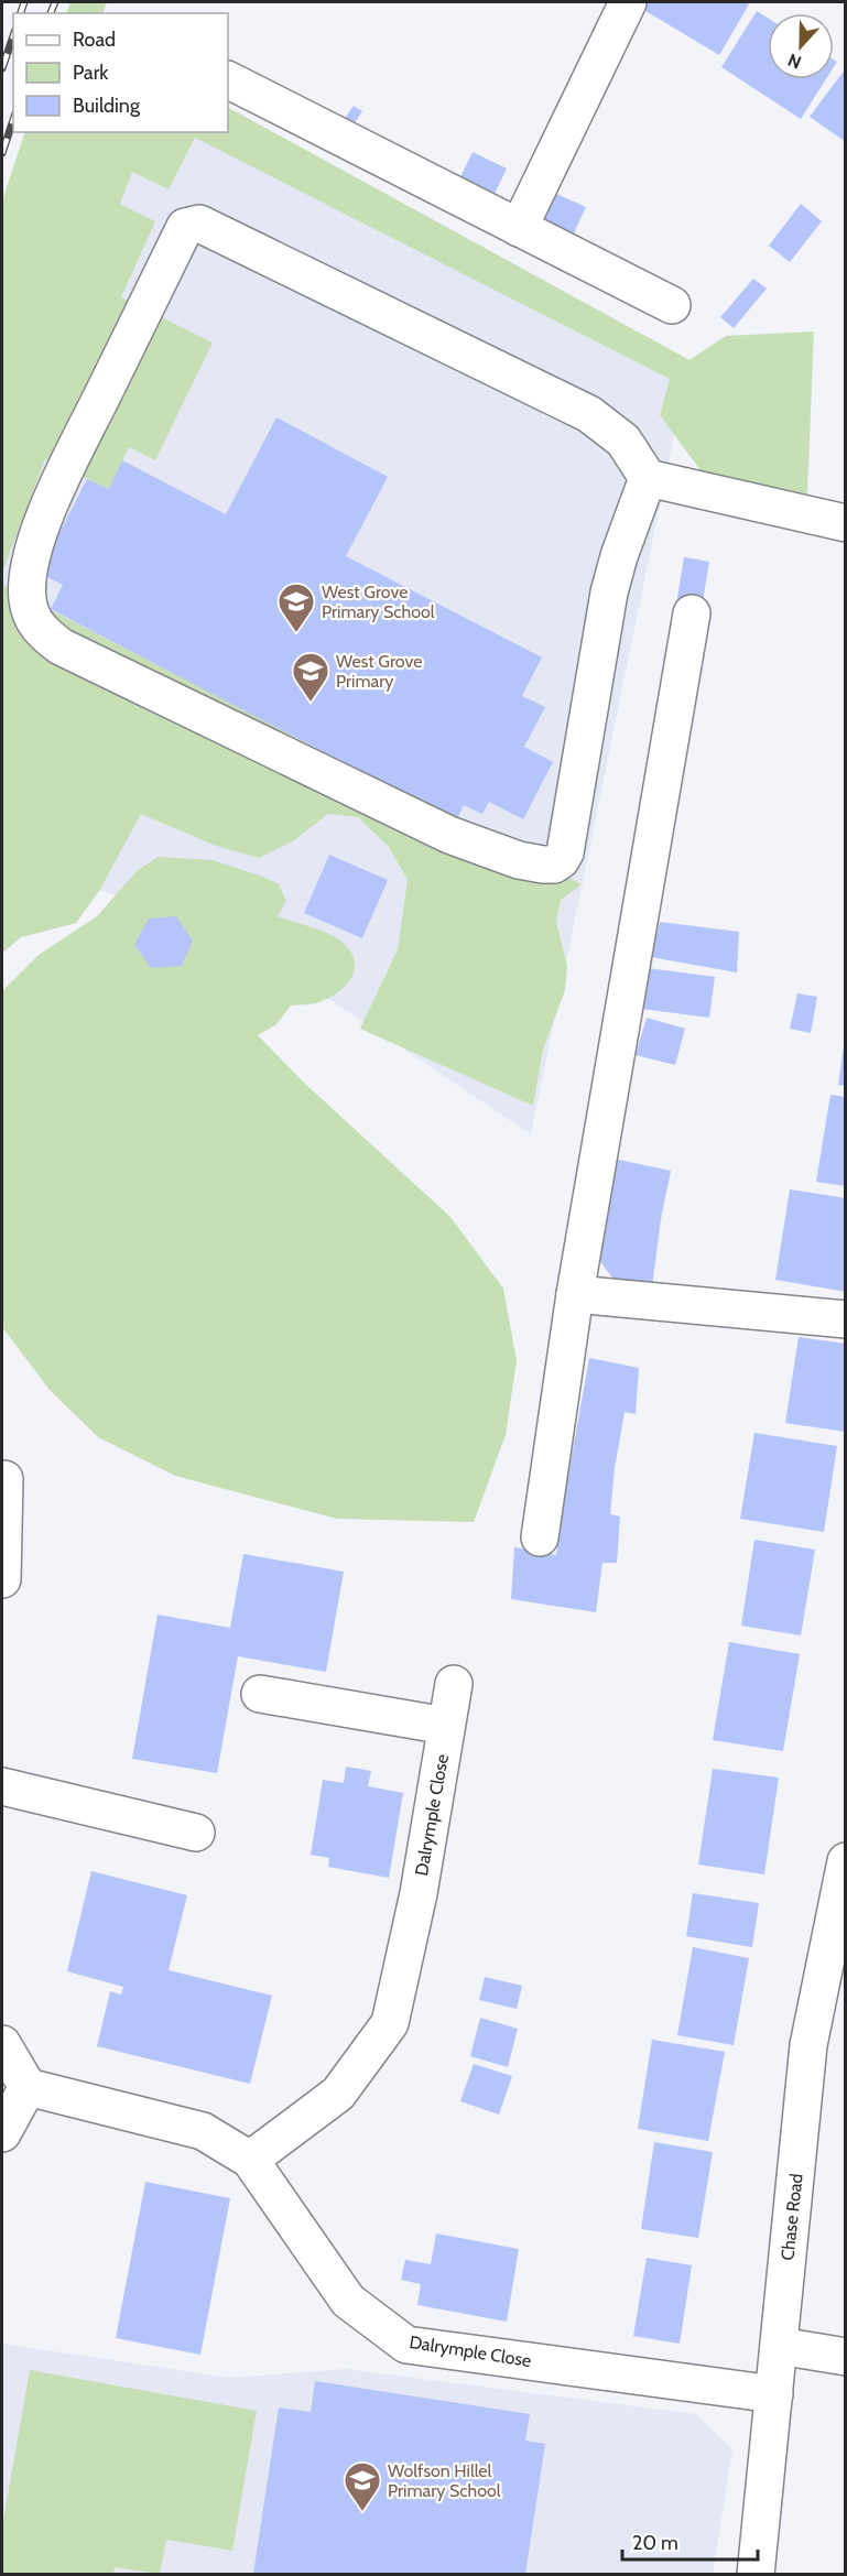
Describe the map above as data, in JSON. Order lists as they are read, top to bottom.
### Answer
{
  "streets": {
    "street": ["Dalrymple Close", "Chase Road"]
  },
  "crossings": [
    ["Dalrymple Close", "Chase Road"]
  ],
  "places": {
    "school or university": ["West Grove Primary School", "West Grove Primary", "Wolfson Hillel Primary School"]
  },
  "legend": ["Road", "Park", "Building"],
  "scale_bar": "20 m",
  "north": "bottom"
}
